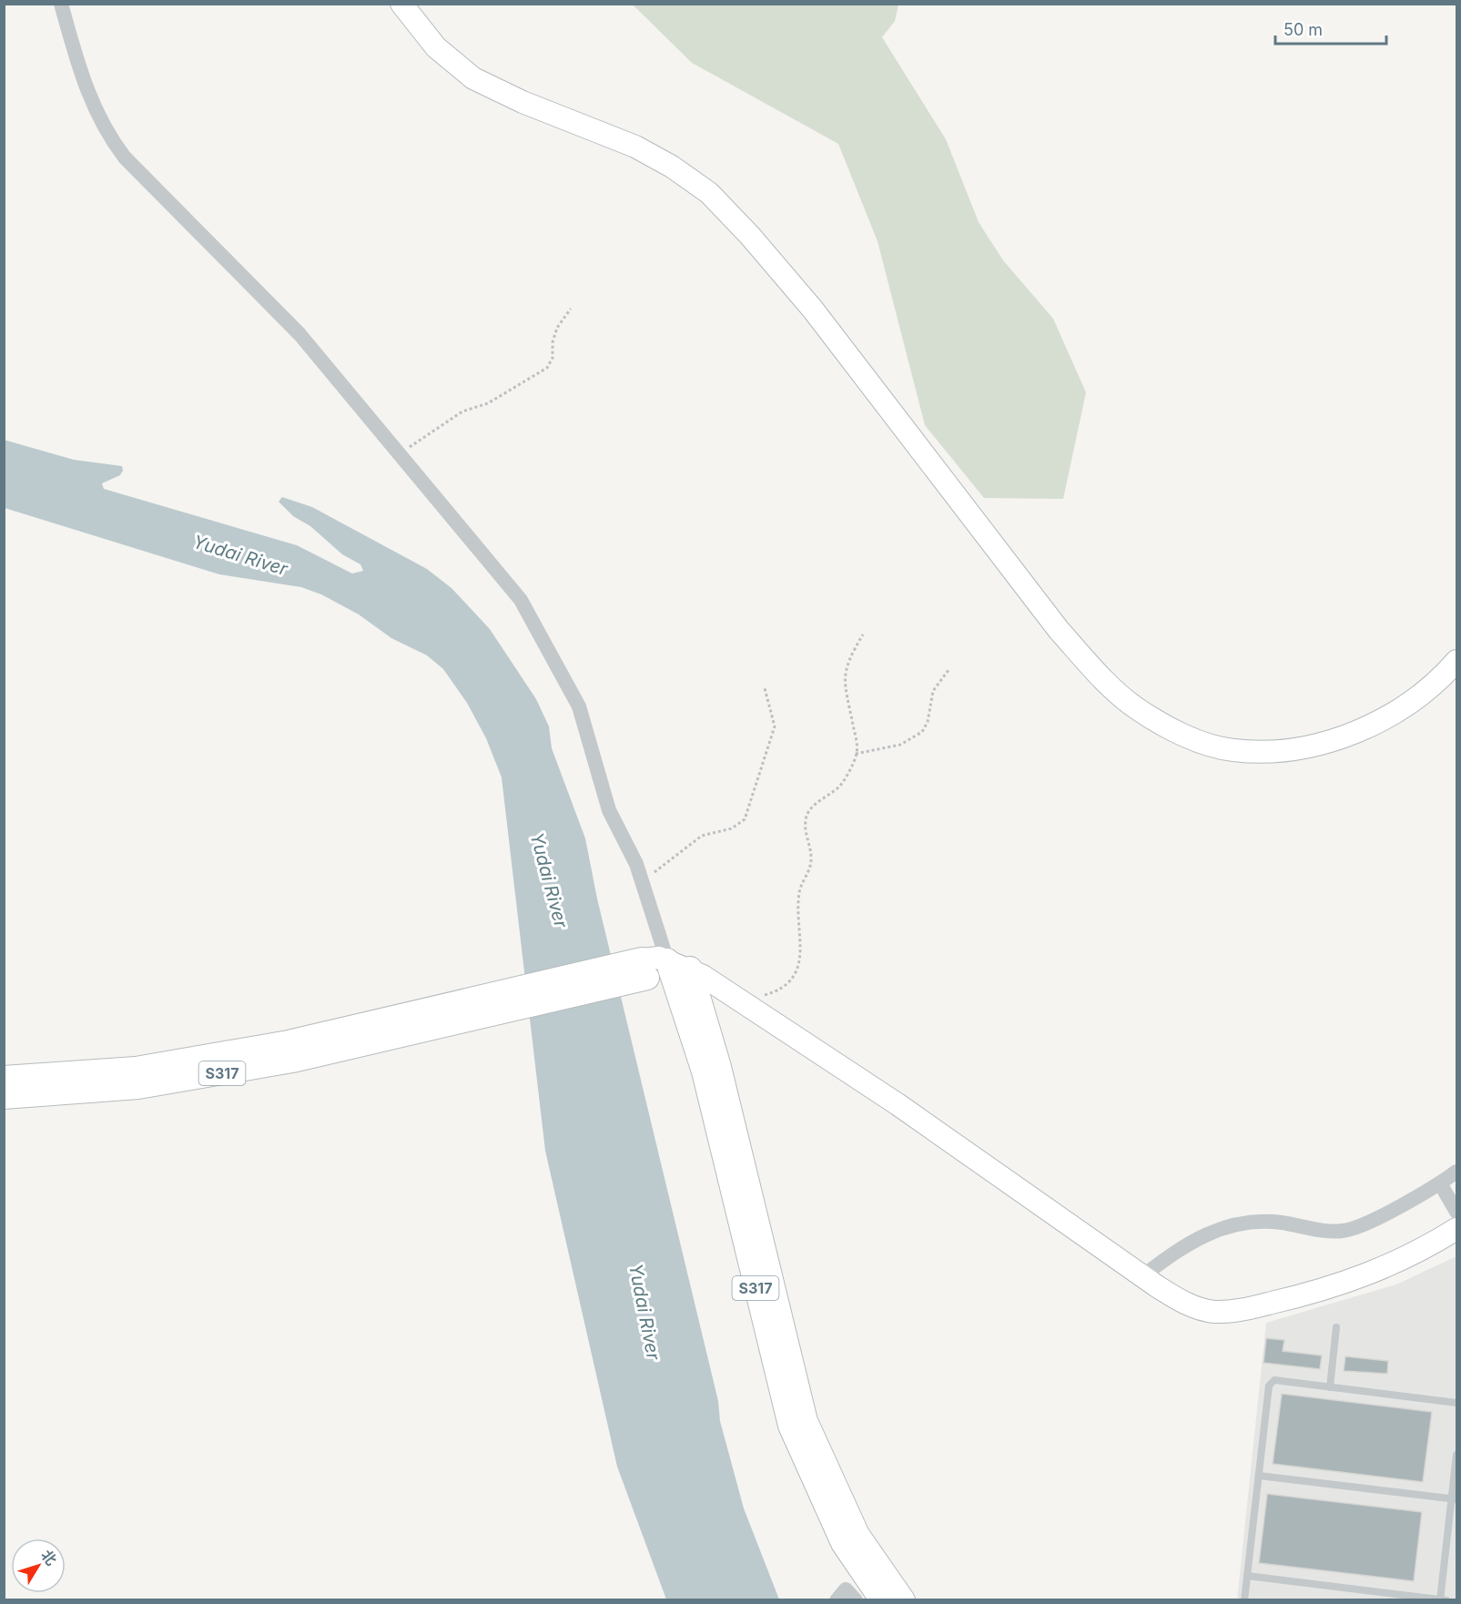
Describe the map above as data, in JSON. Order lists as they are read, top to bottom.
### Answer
{
  "streets": {
    "main road": ["S317"]
  },
  "water": ["Yudai River"],
  "scale_bar": "50 m",
  "north": "top right"
}
